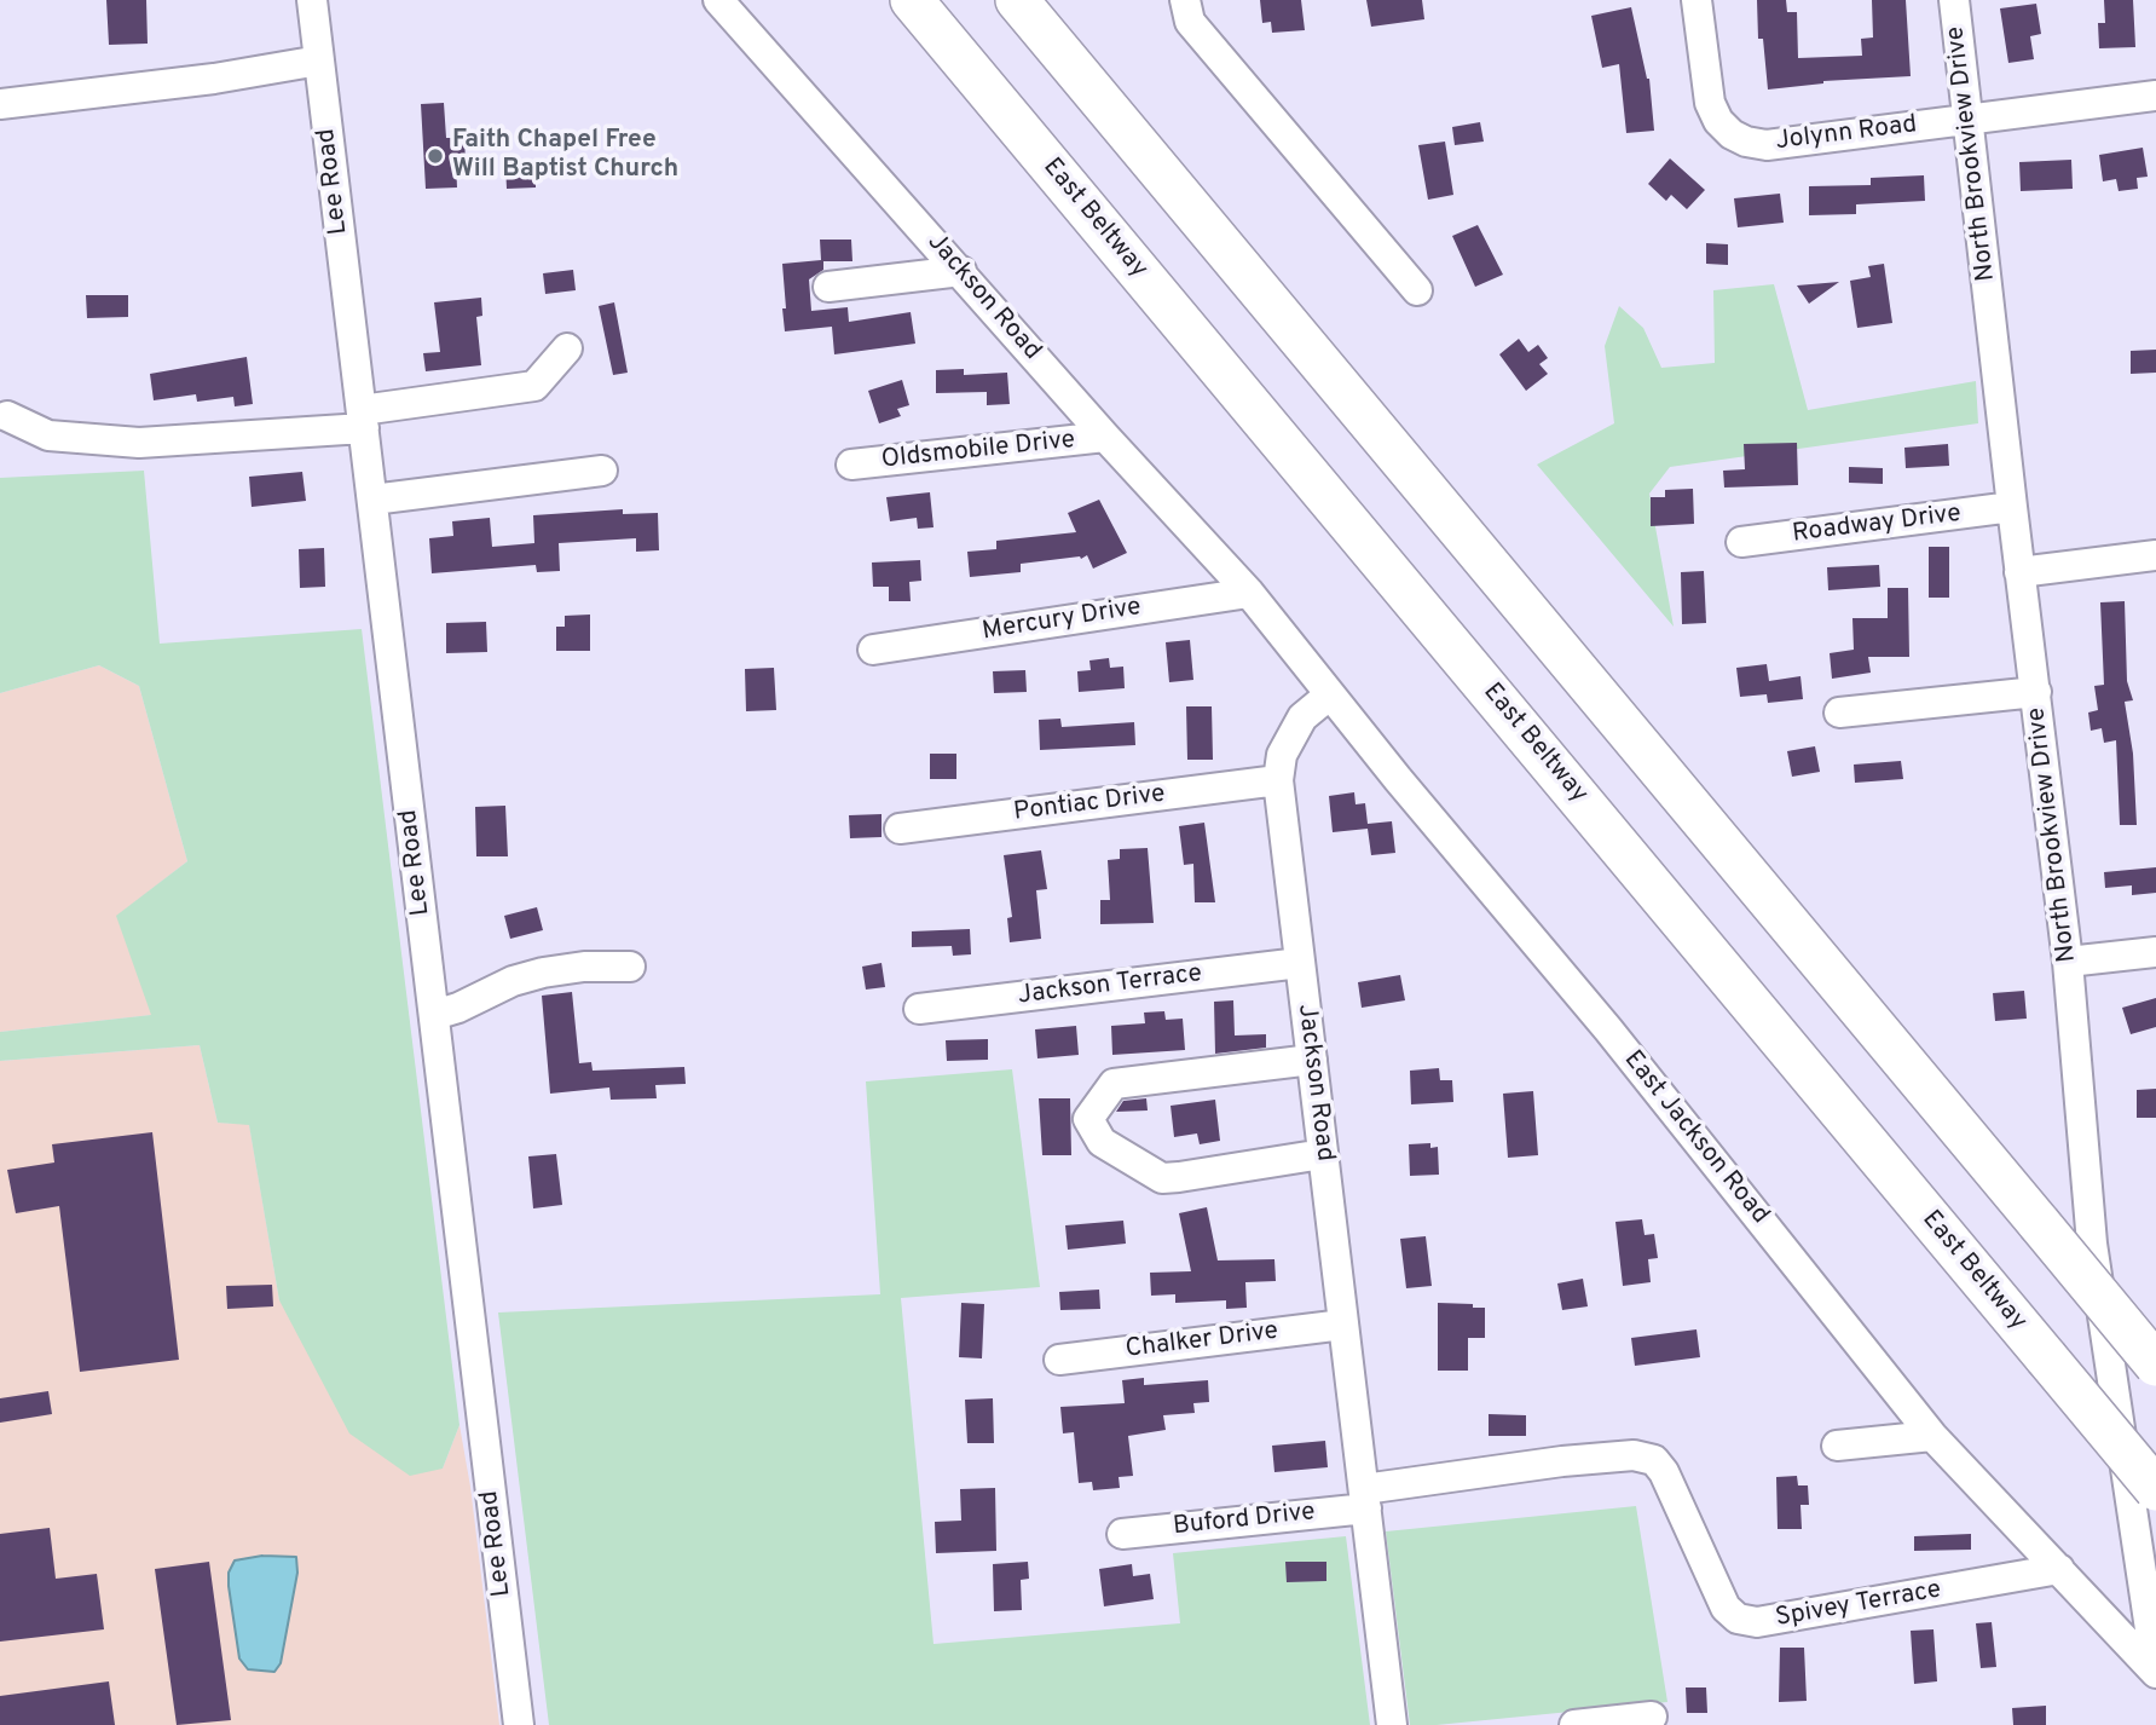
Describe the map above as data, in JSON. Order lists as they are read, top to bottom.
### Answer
{
  "streets": {
    "highway": ["East Beltway"],
    "street": [
      "Jolynn Road",
      "North Brookview Drive",
      "Lee Road",
      "Jackson Road",
      "Oldsmobile Drive",
      "Roadway Drive",
      "Mercury Drive",
      "Pontiac Drive",
      "Jackson Terrace",
      "East Jackson Road",
      "Chalker Drive",
      "Buford Drive",
      "Spivey Terrace"
    ]
  },
  "crossings": [
    ["Jolynn Road", "North Brookview Drive"],
    ["North Brookview Drive", "Roadway Drive"],
    ["North Brookview Drive", "East Jackson Road"],
    ["Jackson Road", "Oldsmobile Drive"],
    ["Jackson Road", "Mercury Drive"],
    ["Jackson Road", "Pontiac Drive"],
    ["Jackson Road", "Jackson Terrace"],
    ["Jackson Road", "East Jackson Road"],
    ["Jackson Road", "Chalker Drive"],
    ["Jackson Road", "Buford Drive"],
    ["Jackson Road", "Spivey Terrace"],
    ["Mercury Drive", "East Jackson Road"],
    ["East Jackson Road", "Spivey Terrace"],
    ["Buford Drive", "Spivey Terrace"]
  ],
  "places": ["Faith Chapel Free Will Baptist Church"]
}
